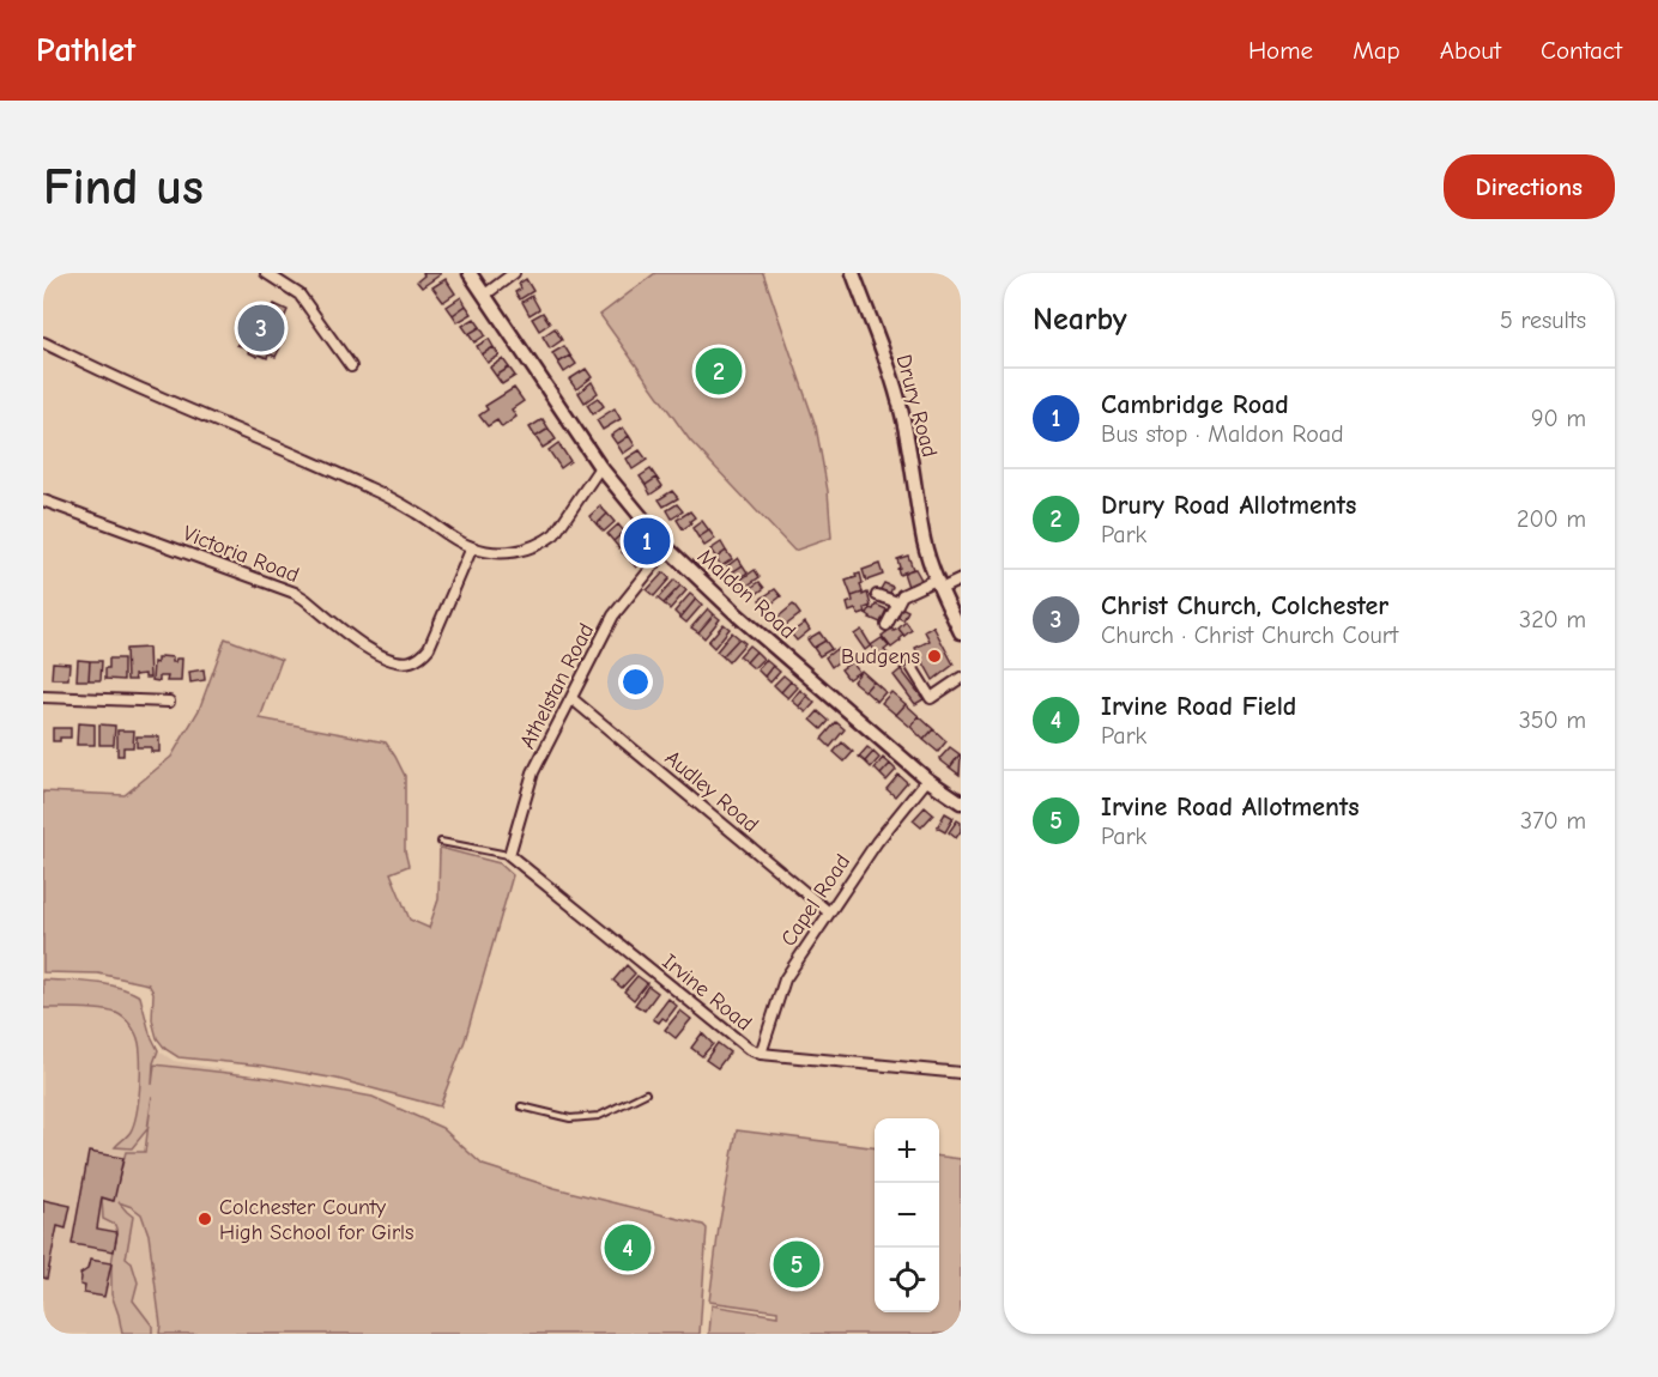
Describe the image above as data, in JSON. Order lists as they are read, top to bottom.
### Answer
{
  "streets": {
    "main road": ["Drury Road", "Maldon Road"],
    "street": [
      "Victoria Road",
      "Athelstan Road",
      "Audley Road",
      "Capel Road",
      "Irvine Road"
    ]
  },
  "crossings": [
    ["Maldon Road", "Athelstan Road"],
    ["Maldon Road", "Capel Road"],
    ["Athelstan Road", "Audley Road"],
    ["Athelstan Road", "Irvine Road"],
    ["Audley Road", "Capel Road"],
    ["Capel Road", "Irvine Road"]
  ],
  "places": ["Budgens", "Colchester County High School for Girls"],
  "page": {
    "header": "Pathlet",
    "nav": [
      "Home",
      "Map",
      "About",
      "Contact"
    ],
    "buttons": "Directions",
    "title": "Find us",
    "heading": ["Nearby", "5 results"],
    "pins": [
      "3",
      "2",
      "1",
      "4",
      "5"
    ],
    "list": [
      {
        "mark": "1",
        "name": "Cambridge Road",
        "note": "Bus stop · Maldon Road",
        "value": "90 m"
      },
      {
        "mark": "2",
        "name": "Drury Road Allotments",
        "note": "Park",
        "value": "200 m"
      },
      {
        "mark": "3",
        "name": "Christ Church, Colchester",
        "note": "Church · Christ Church Court",
        "value": "320 m"
      },
      {
        "mark": "4",
        "name": "Irvine Road Field",
        "note": "Park",
        "value": "350 m"
      },
      {
        "mark": "5",
        "name": "Irvine Road Allotments",
        "note": "Park",
        "value": "370 m"
      }
    ],
    "map_buttons": ["+", "−"]
  }
}
